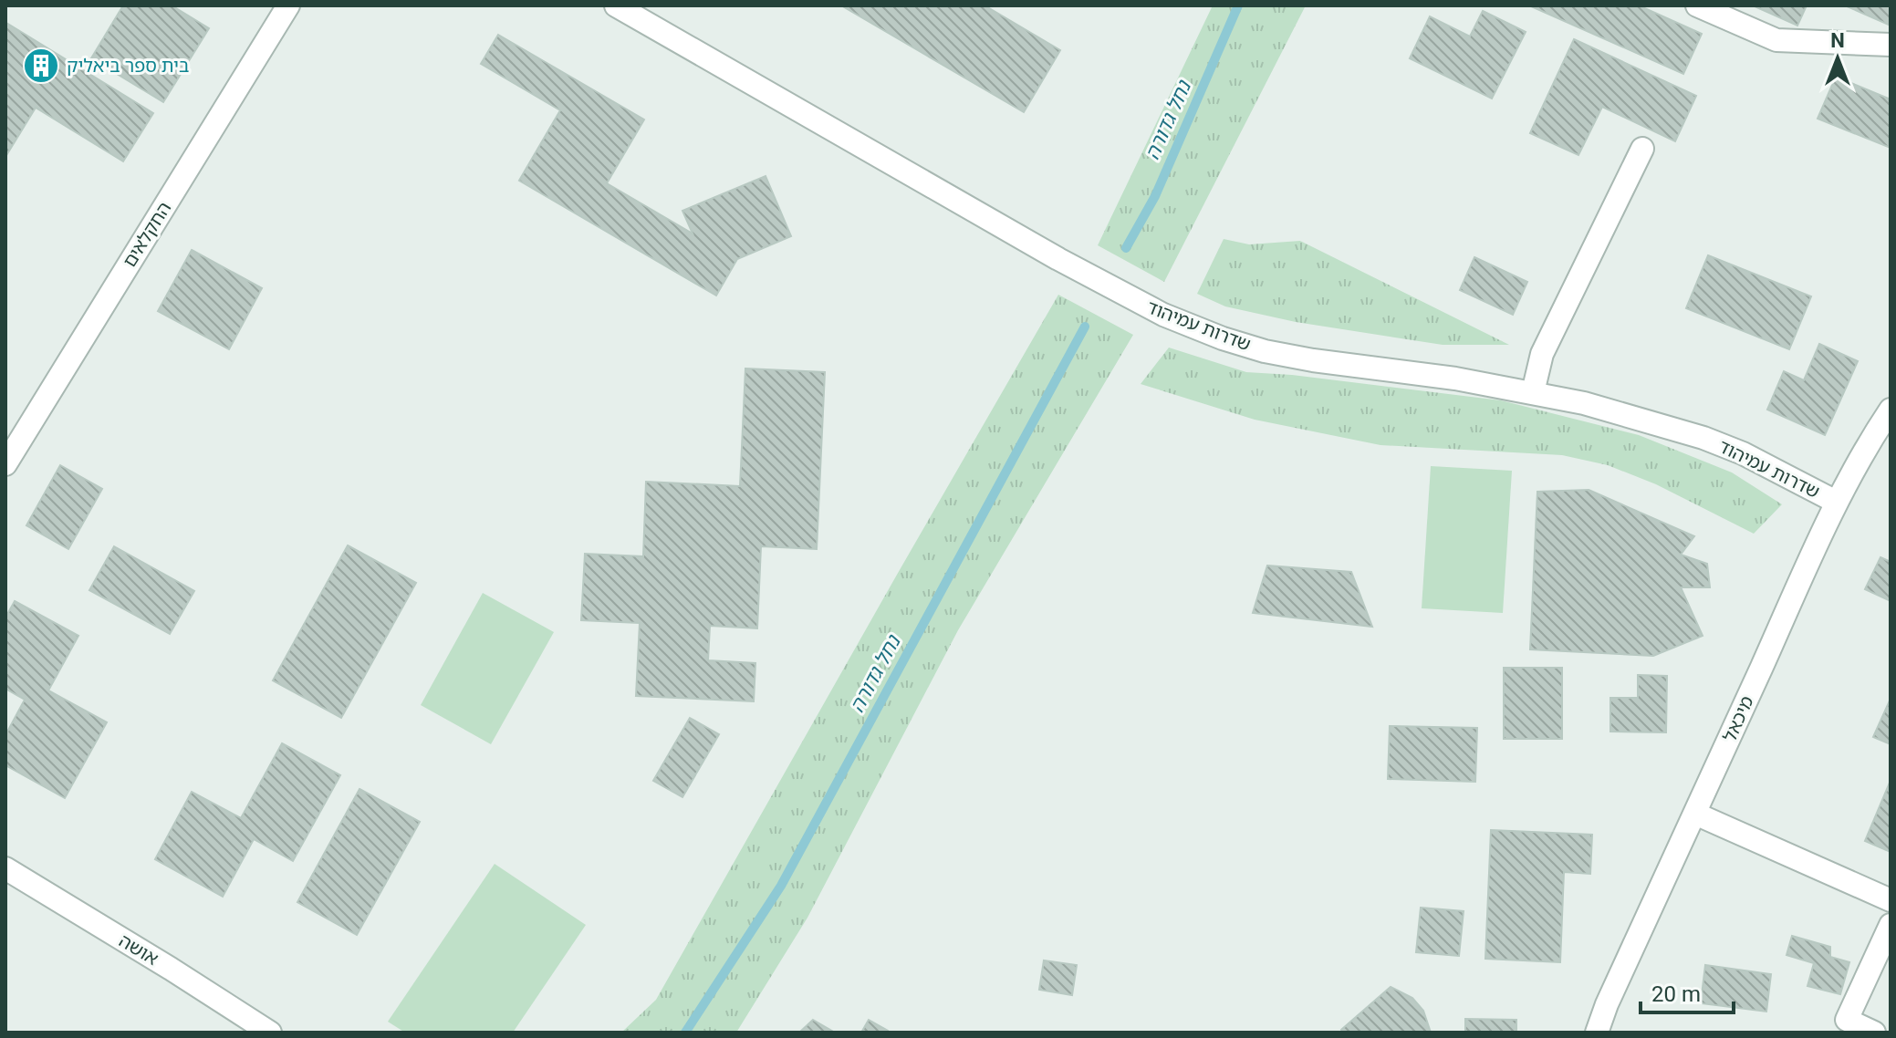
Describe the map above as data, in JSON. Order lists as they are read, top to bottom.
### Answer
{
  "streets": {
    "street": [
      "החקלאים",
      "שדרות עמיהוד",
      "מיכאל",
      "אושה"
    ]
  },
  "crossings": [
    ["שדרות עמיהוד", "מיכאל"]
  ],
  "water": ["נחל גדורה"],
  "places": {
    "building": ["בית ספר ביאליק"]
  },
  "scale_bar": "20 m",
  "north": "top"
}
